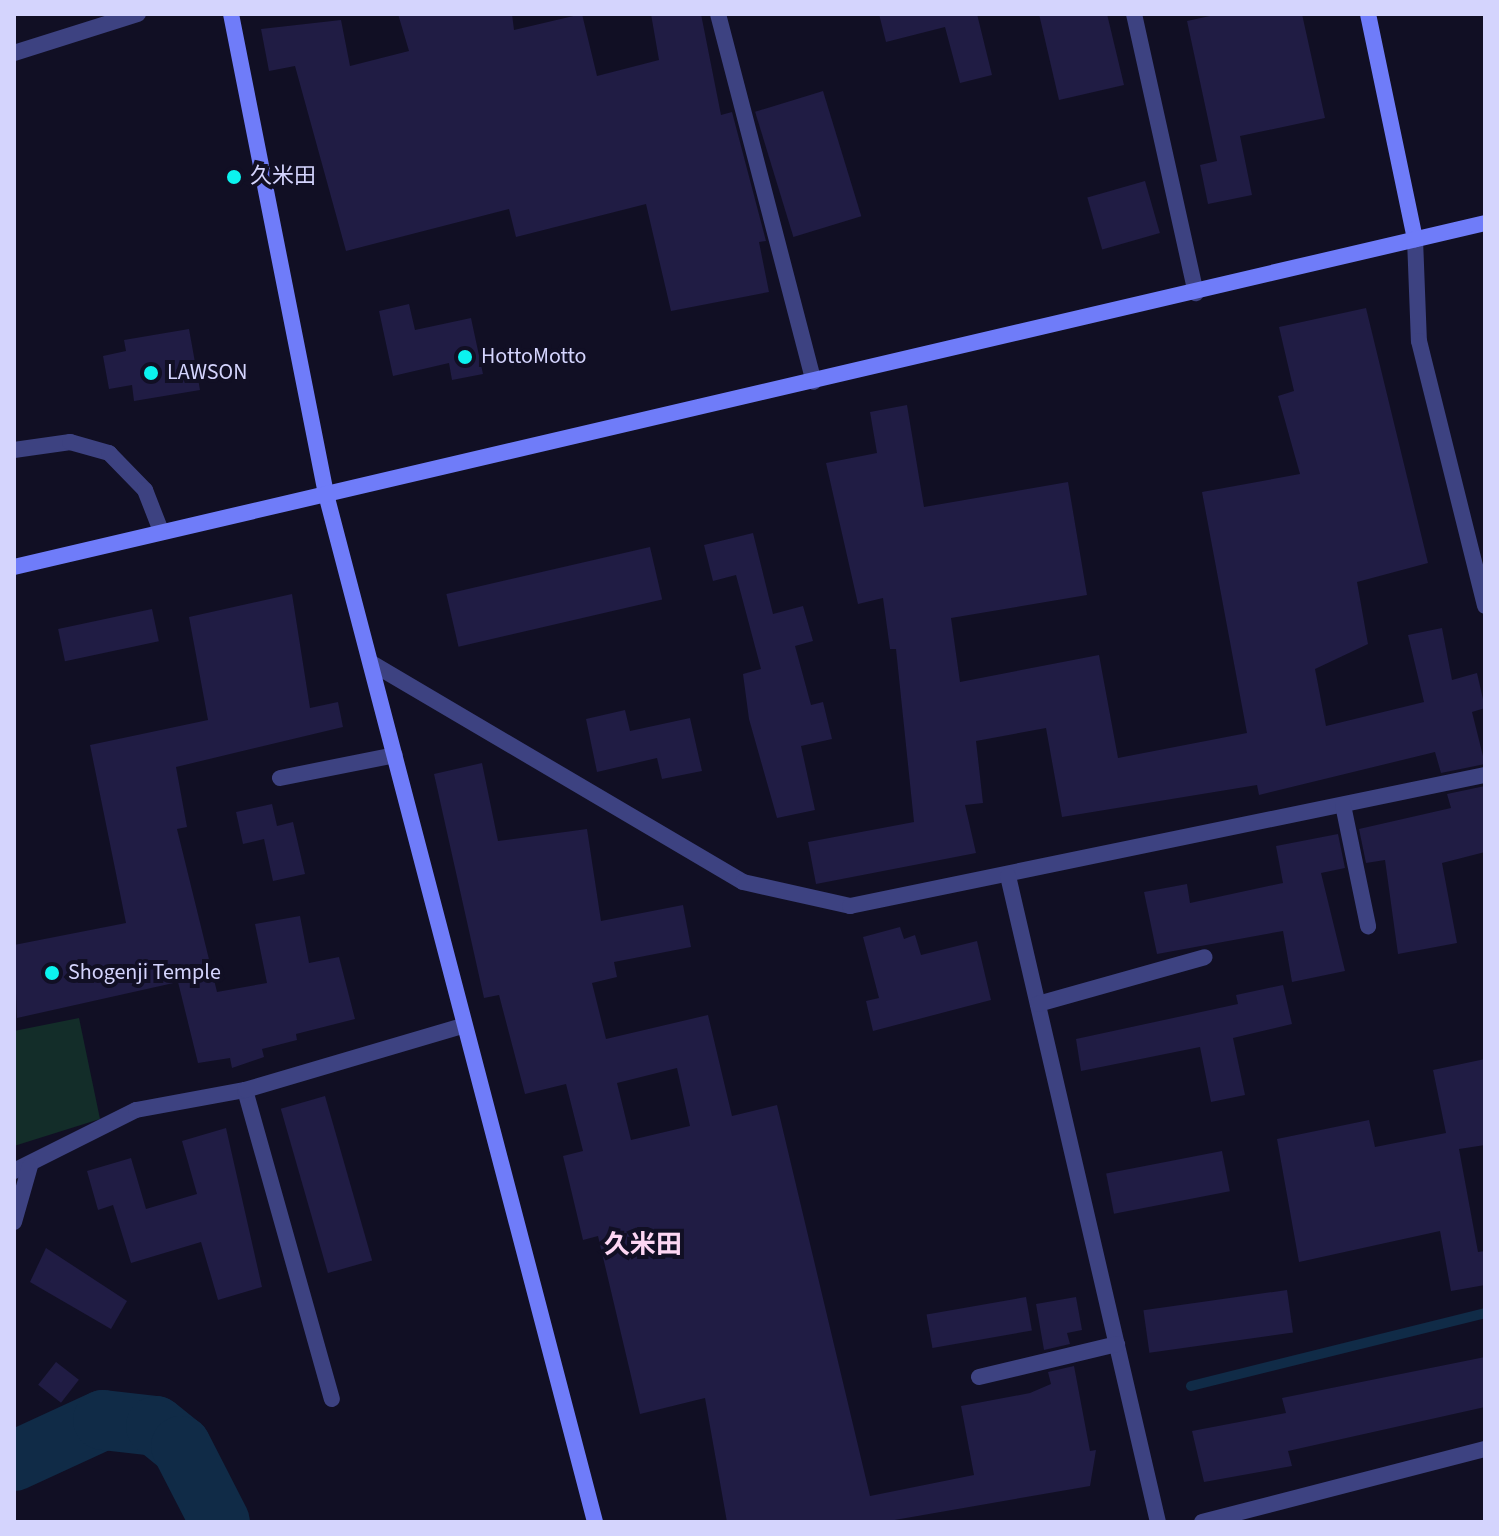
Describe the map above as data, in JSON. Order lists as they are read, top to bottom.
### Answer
{
  "districts": ["久米田"],
  "places": [
    "久米田",
    "HottoMotto",
    "LAWSON",
    "Shogenji Temple"
  ]
}
